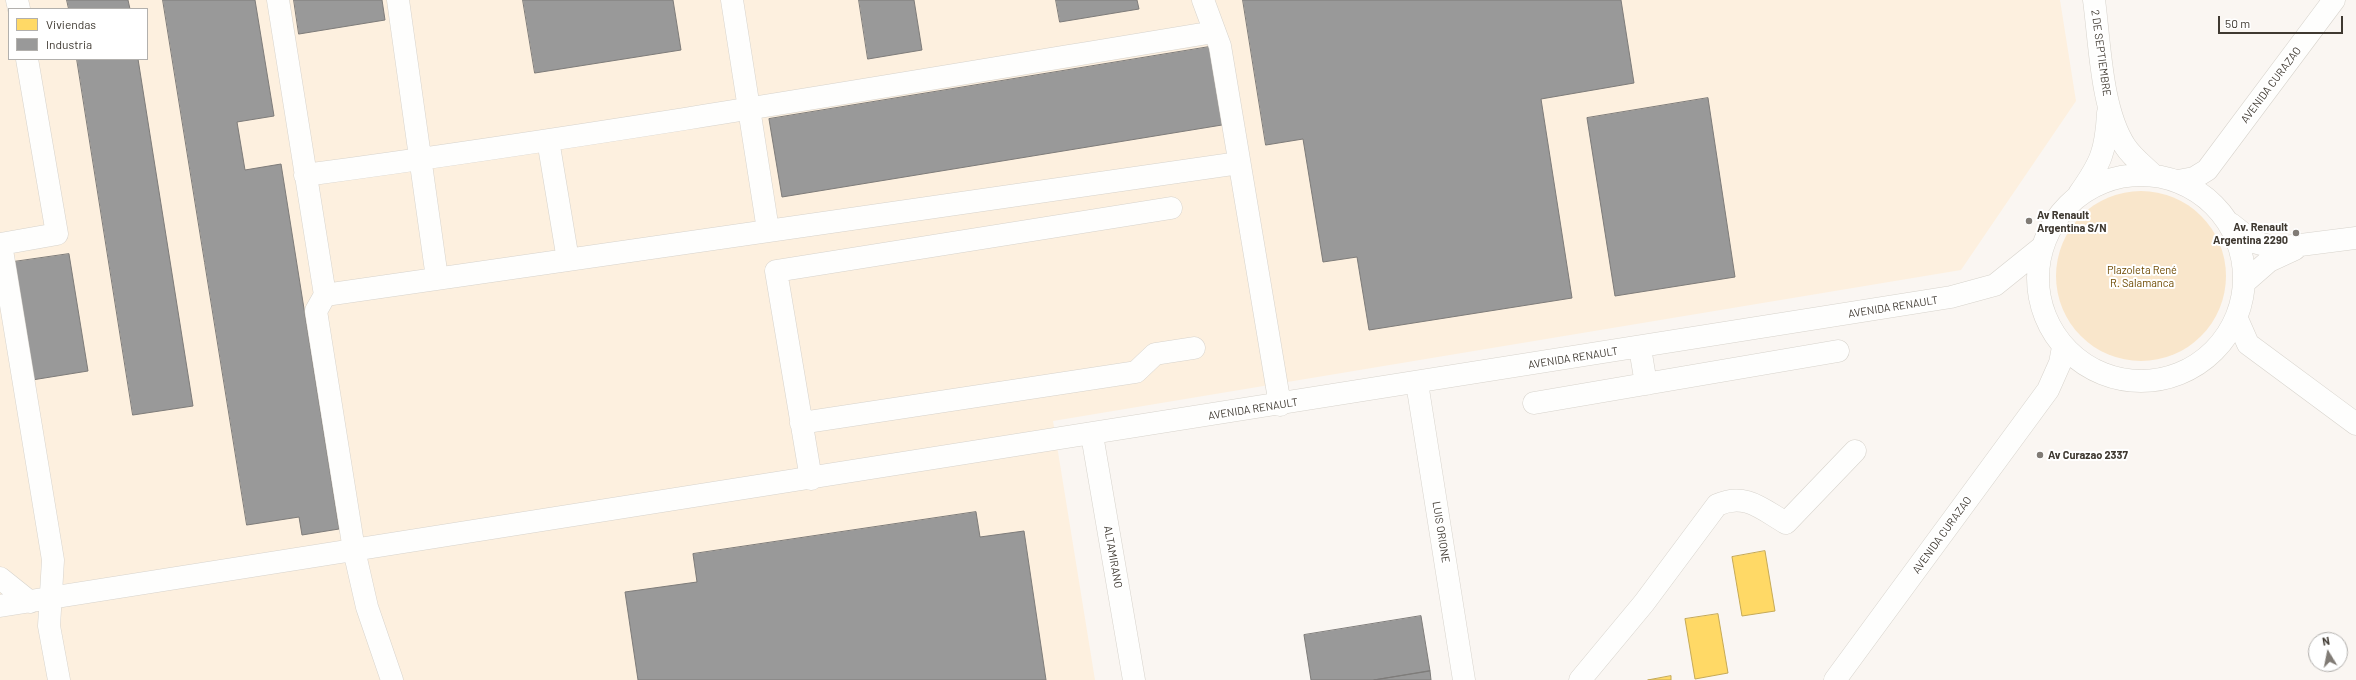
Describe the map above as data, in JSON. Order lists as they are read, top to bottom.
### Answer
{
  "streets": {
    "street": [
      "2 DE SEPTIEMBRE",
      "AVENIDA CURAZAO",
      "AVENIDA RENAULT",
      "LUIS ORIONE",
      "ALTAMIRANO"
    ]
  },
  "crossings": [
    ["AVENIDA RENAULT", "LUIS ORIONE"],
    ["AVENIDA RENAULT", "ALTAMIRANO"]
  ],
  "parks": ["Plazoleta René R. Salamanca"],
  "places": ["Av Renault Argentina S/N", "Av. Renault Argentina 2290", "Av Curazao 2337"],
  "legend": ["Viviendas", "Industria"],
  "scale_bar": "50 m",
  "north": "top"
}
